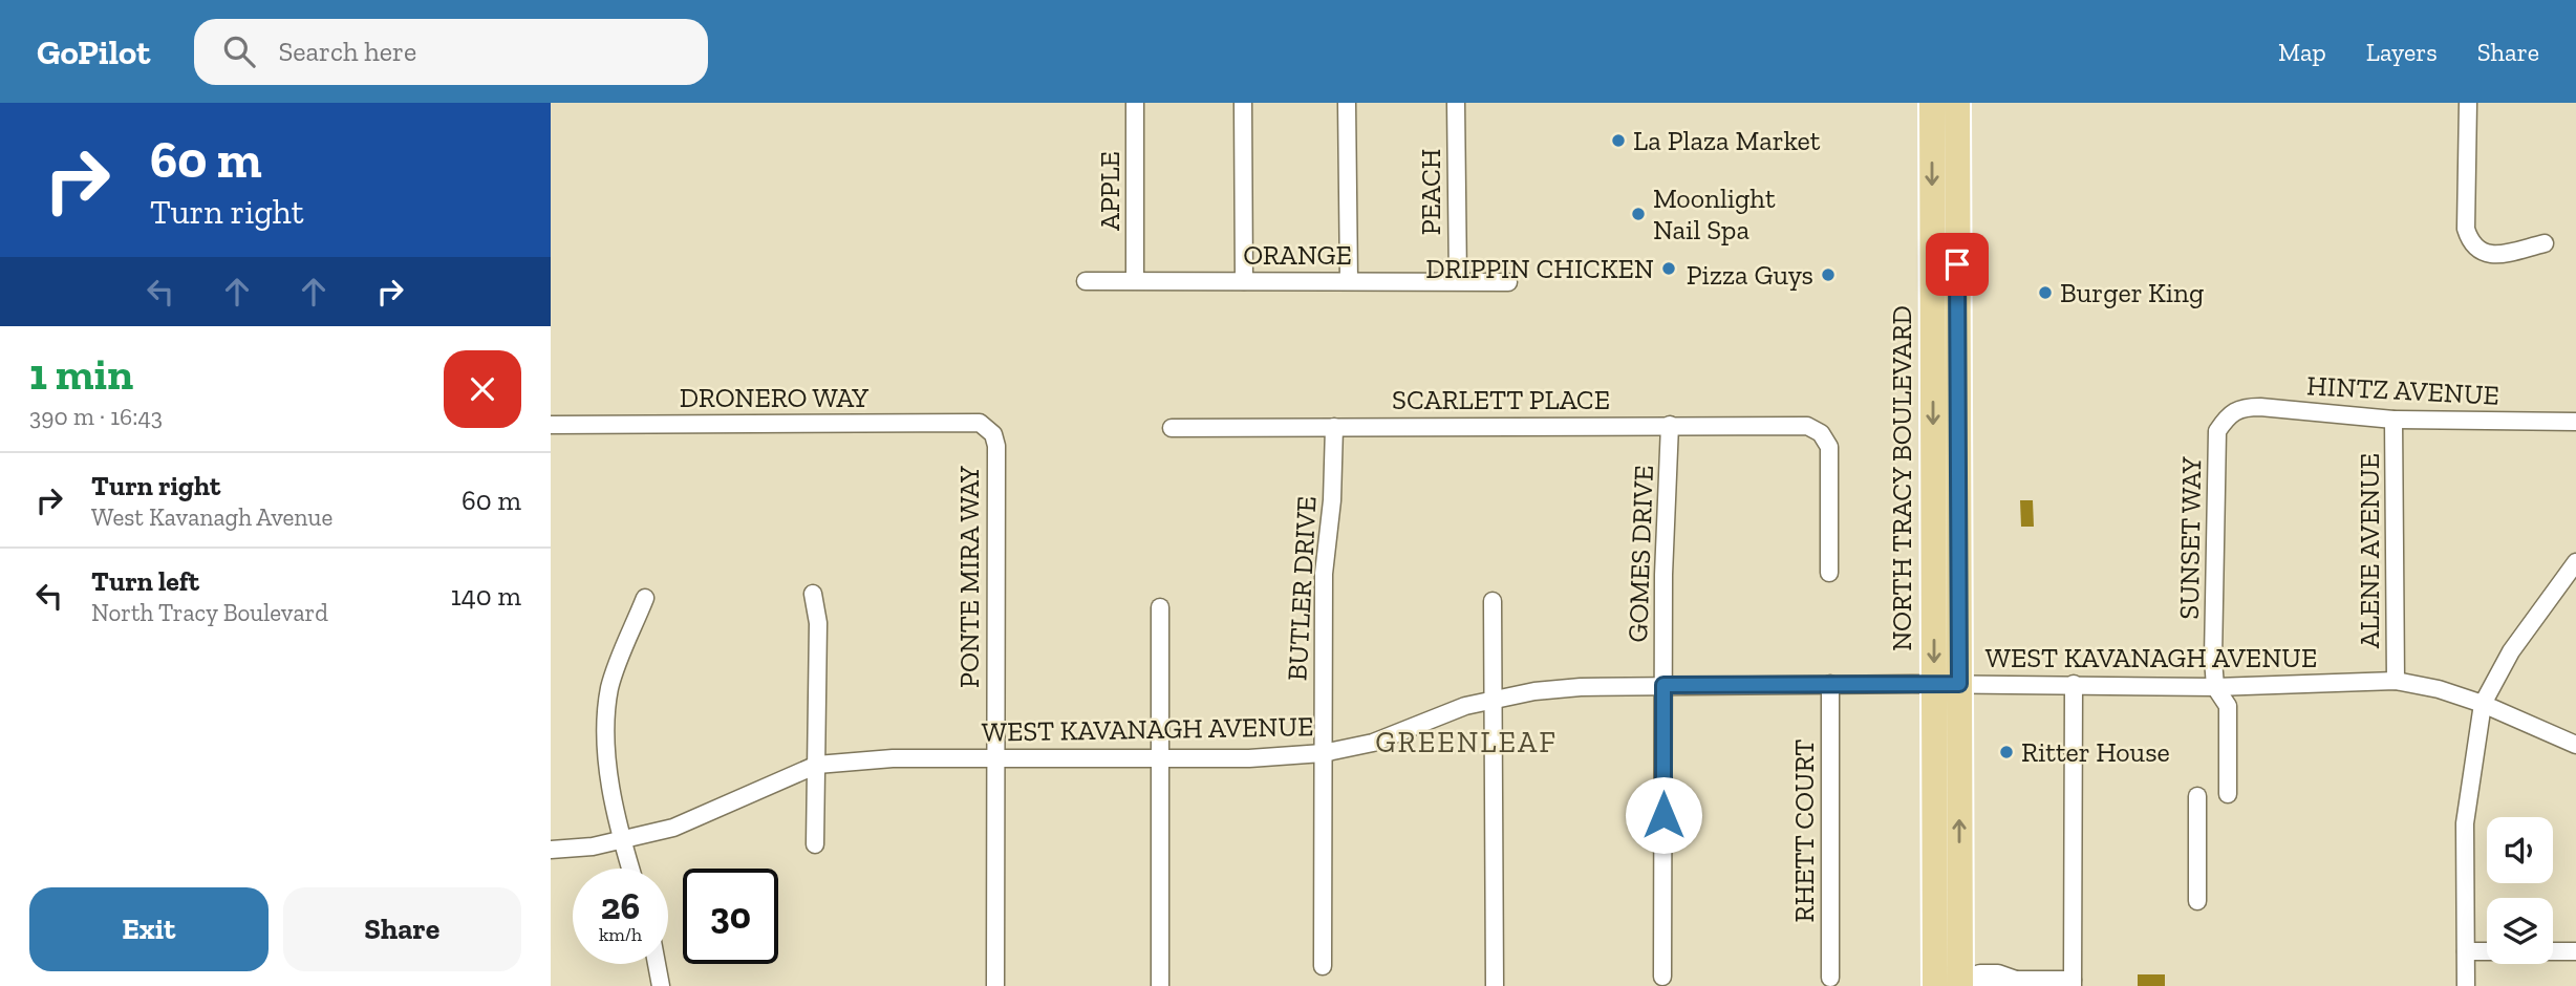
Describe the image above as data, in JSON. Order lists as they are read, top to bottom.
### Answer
{
  "streets": {
    "main road": ["NORTH TRACY BOULEVARD"],
    "street": [
      "APPLE",
      "PEACH",
      "ORANGE",
      "HINTZ AVENUE",
      "DRONERO WAY",
      "SCARLETT PLACE",
      "SUNSET WAY",
      "ALENE AVENUE",
      "GOMES DRIVE",
      "PONTE MIRA WAY",
      "BUTLER DRIVE",
      "WEST KAVANAGH AVENUE",
      "RHETT COURT"
    ]
  },
  "crossings": [
    ["APPLE", "ORANGE"],
    ["PEACH", "ORANGE"],
    ["HINTZ AVENUE", "SUNSET WAY"],
    ["HINTZ AVENUE", "ALENE AVENUE"],
    ["DRONERO WAY", "PONTE MIRA WAY"],
    ["SCARLETT PLACE", "GOMES DRIVE"],
    ["SCARLETT PLACE", "BUTLER DRIVE"],
    ["NORTH TRACY BOULEVARD", "WEST KAVANAGH AVENUE"],
    ["SUNSET WAY", "WEST KAVANAGH AVENUE"],
    ["ALENE AVENUE", "WEST KAVANAGH AVENUE"],
    ["GOMES DRIVE", "WEST KAVANAGH AVENUE"],
    ["PONTE MIRA WAY", "WEST KAVANAGH AVENUE"],
    ["BUTLER DRIVE", "WEST KAVANAGH AVENUE"],
    ["WEST KAVANAGH AVENUE", "RHETT COURT"]
  ],
  "districts": ["GREENLEAF"],
  "places": [
    "La Plaza Market",
    "Moonlight Nail Spa",
    "DRIPPIN CHICKEN",
    "Pizza Guys",
    "Burger King",
    "Ritter House"
  ],
  "page": {
    "header": "GoPilot",
    "search": "Search here",
    "nav": ["Map", "Layers", "Share"],
    "turn": ["60 m", "Turn right"],
    "heading": ["1 min", "390 m · 16:43"],
    "list": [
      {
        "name": "Turn right",
        "note": "West Kavanagh Avenue",
        "value": "60 m"
      },
      {
        "name": "Turn left",
        "note": "North Tracy Boulevard",
        "value": "140 m"
      }
    ],
    "speed": "26 km/h",
    "limit": "30",
    "buttons": ["Exit", "Share"]
  }
}
